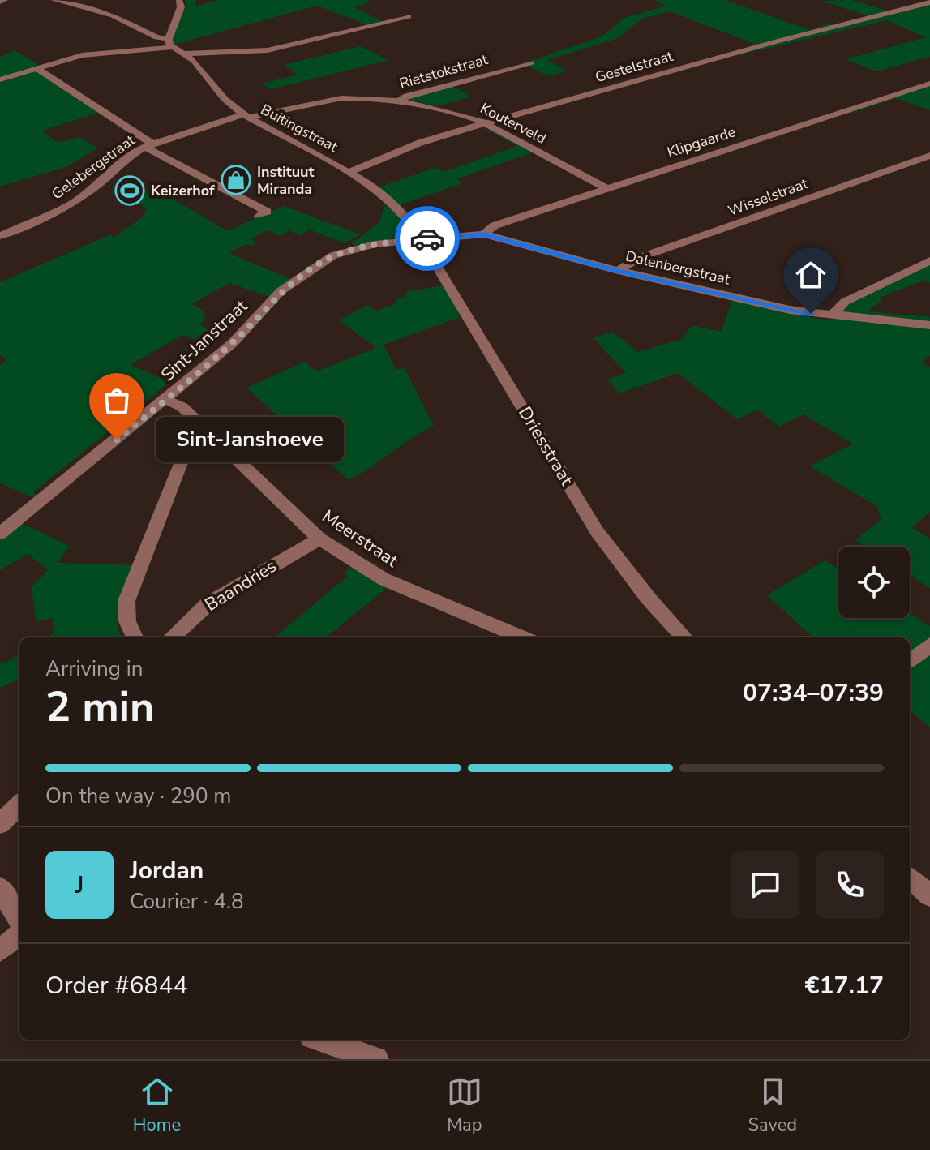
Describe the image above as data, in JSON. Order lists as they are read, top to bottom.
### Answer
{
  "streets": {
    "street": [
      "Gestelstraat",
      "Rietstokstraat",
      "Kouterveld",
      "Buitingstraat",
      "Klipgaarde",
      "Gelebergstraat",
      "Wisselstraat",
      "Dalenbergstraat",
      "Sint-Janstraat",
      "Driesstraat",
      "Meerstraat",
      "Baandries"
    ]
  },
  "crossings": [
    ["Gestelstraat", "Kouterveld"],
    ["Gestelstraat", "Buitingstraat"],
    ["Rietstokstraat", "Kouterveld"],
    ["Rietstokstraat", "Buitingstraat"],
    ["Rietstokstraat", "Gelebergstraat"],
    ["Kouterveld", "Klipgaarde"],
    ["Buitingstraat", "Gelebergstraat"],
    ["Buitingstraat", "Dalenbergstraat"],
    ["Buitingstraat", "Sint-Janstraat"],
    ["Buitingstraat", "Driesstraat"],
    ["Klipgaarde", "Dalenbergstraat"],
    ["Wisselstraat", "Dalenbergstraat"],
    ["Dalenbergstraat", "Sint-Janstraat"],
    ["Dalenbergstraat", "Driesstraat"],
    ["Sint-Janstraat", "Driesstraat"],
    ["Sint-Janstraat", "Meerstraat"],
    ["Meerstraat", "Baandries"]
  ],
  "places": {
    "shop": ["Instituut Miranda"],
    "sports": ["Keizerhof"],
    "other": ["Sint-Janshoeve"]
  },
  "page": {
    "bubble": "Sint-Janshoeve",
    "heading": ["2 min", "Arriving in", "07:34–07:39"],
    "panel": [
      "Jordan",
      "Courier · 4.8",
      "Order #6844",
      "€17.17"
    ],
    "bar": "On the way · 290 m",
    "round": "J",
    "tabs": ["Home", "Map", "Saved"]
  }
}
